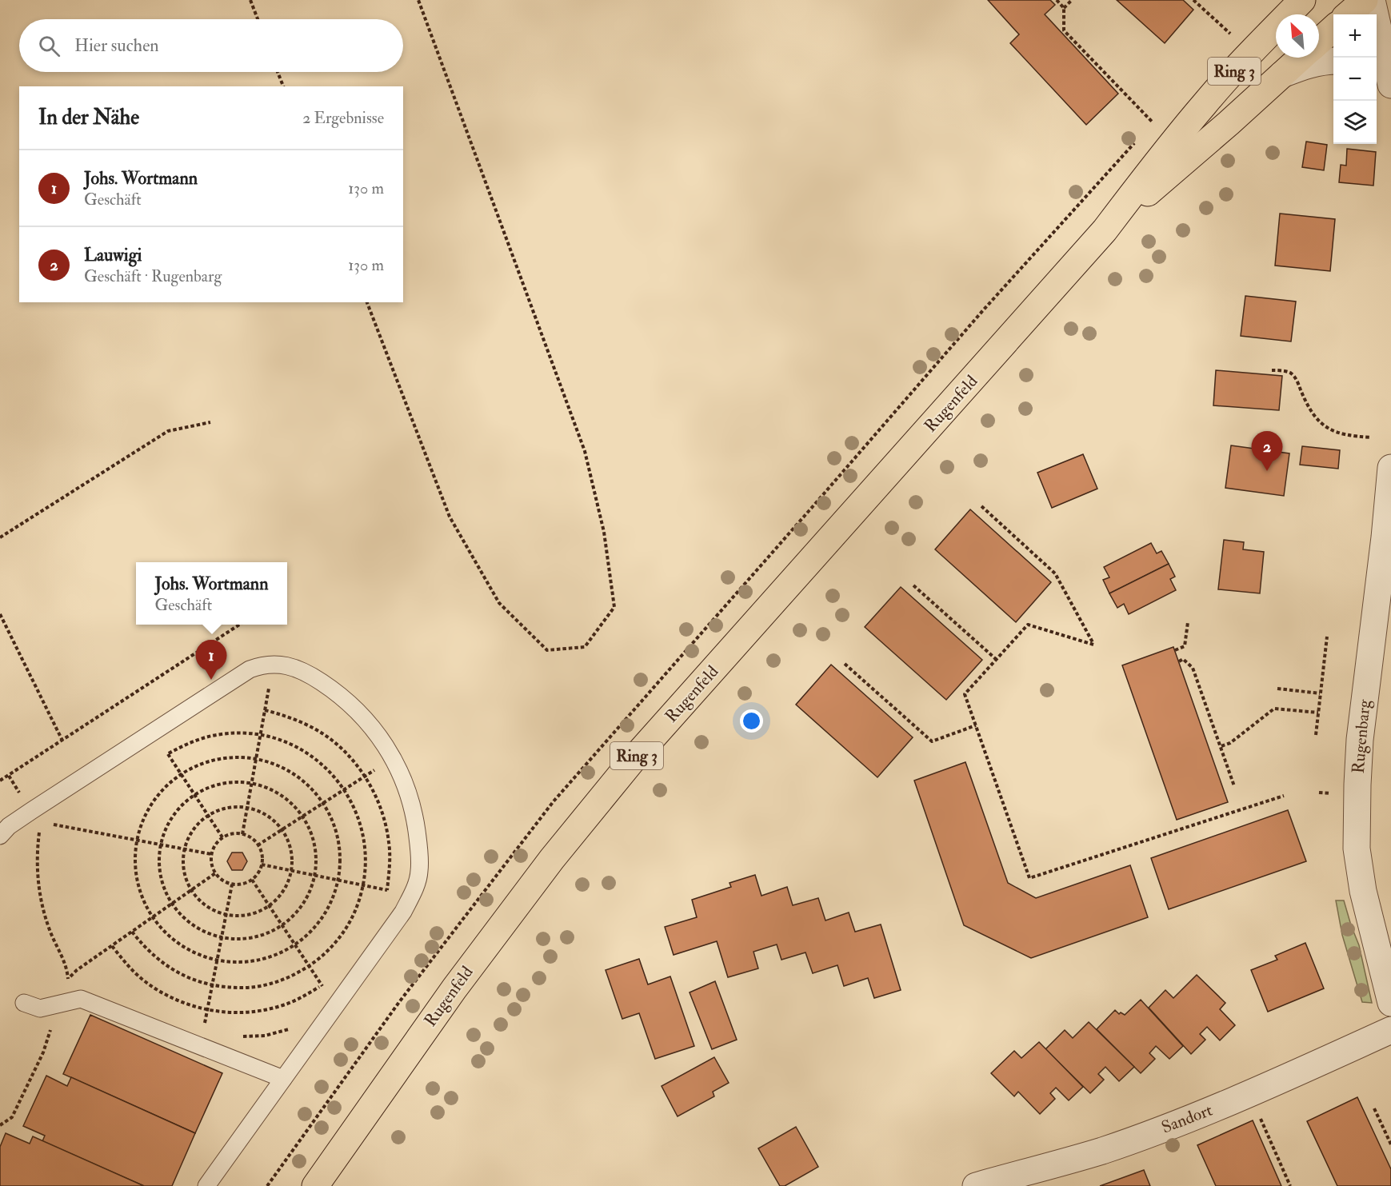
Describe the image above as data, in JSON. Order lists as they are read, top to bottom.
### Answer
{
  "streets": {
    "main road": ["Ring 3", "Rugenfeld"],
    "street": ["Rugenbarg", "Sandort"]
  },
  "north": "top left",
  "page": {
    "map_buttons": ["+", "−"],
    "search": "Hier suchen",
    "heading": ["In der Nähe", "2 Ergebnisse"],
    "list": [
      {
        "mark": "1",
        "name": "Johs. Wortmann",
        "note": "Geschäft",
        "value": "130 m"
      },
      {
        "mark": "2",
        "name": "Lauwigi",
        "note": "Geschäft · Rugenbarg",
        "value": "130 m"
      }
    ],
    "pins": ["2", "1"],
    "popup": ["Johs. Wortmann", "Geschäft"]
  }
}
